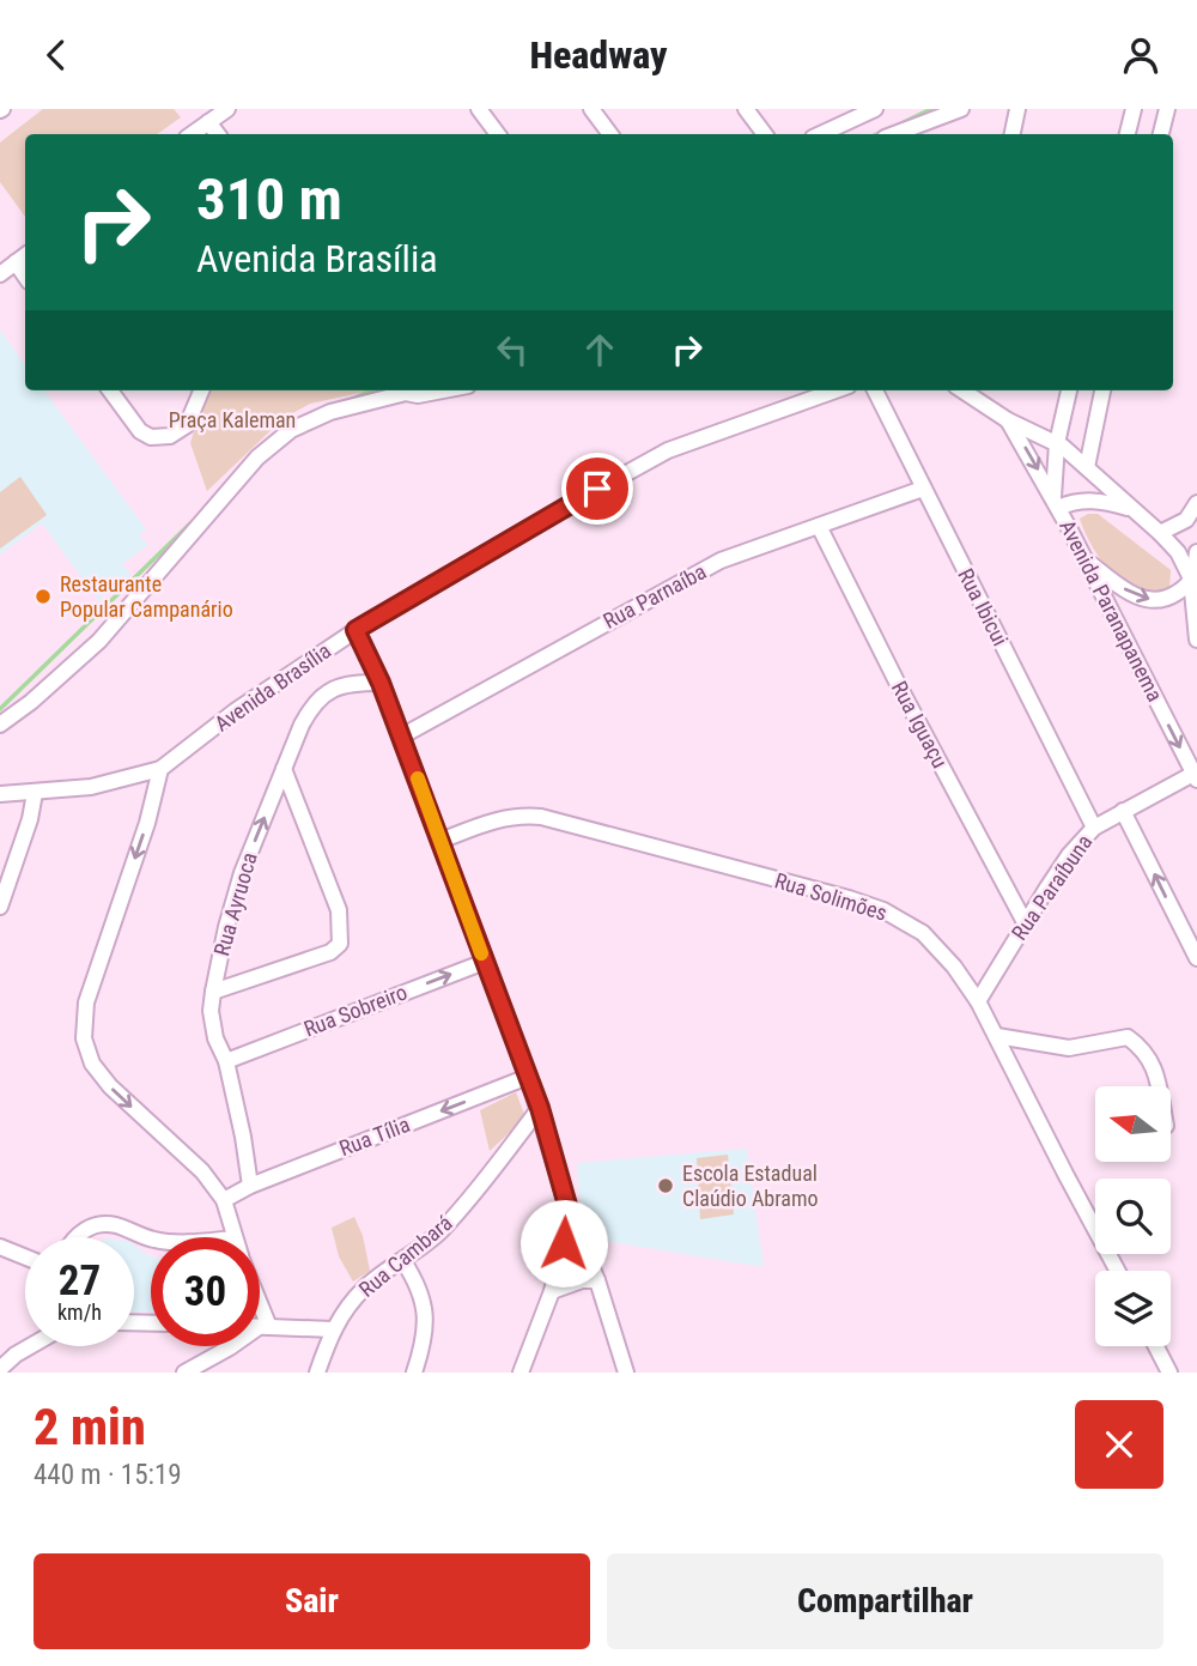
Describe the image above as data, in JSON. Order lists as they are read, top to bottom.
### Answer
{
  "streets": {
    "street": [
      "Rua Parnaíba",
      "Rua Ibicui",
      "Avenida Paranapanema",
      "Avenida Brasília",
      "Rua Iguaçu",
      "Rua Paraíbuna",
      "Rua Solimões",
      "Rua Ayruoca",
      "Rua Sobreiro",
      "Rua Tília",
      "Rua Cambará"
    ]
  },
  "crossings": [
    ["Rua Parnaíba", "Rua Ibicui"],
    ["Rua Parnaíba", "Rua Iguaçu"],
    ["Rua Ibicui", "Rua Paraíbuna"],
    ["Avenida Paranapanema", "Rua Paraíbuna"],
    ["Rua Iguaçu", "Rua Paraíbuna"],
    ["Rua Paraíbuna", "Rua Solimões"],
    ["Rua Ayruoca", "Rua Sobreiro"],
    ["Rua Ayruoca", "Rua Tília"]
  ],
  "one_way": ["Rua Ayruoca", "Rua Sobreiro", "Rua Tília"],
  "parks": ["Praça Kaleman"],
  "places": ["Restaurante Popular Campanário", "Escola Estadual Claúdio Abramo"],
  "north": "left",
  "page": {
    "header": "Headway",
    "turn": ["310 m", "Avenida Brasília"],
    "speed": "27 km/h",
    "limit": "30",
    "heading": ["2 min", "440 m · 15:19"],
    "buttons": ["Sair", "Compartilhar"]
  }
}
